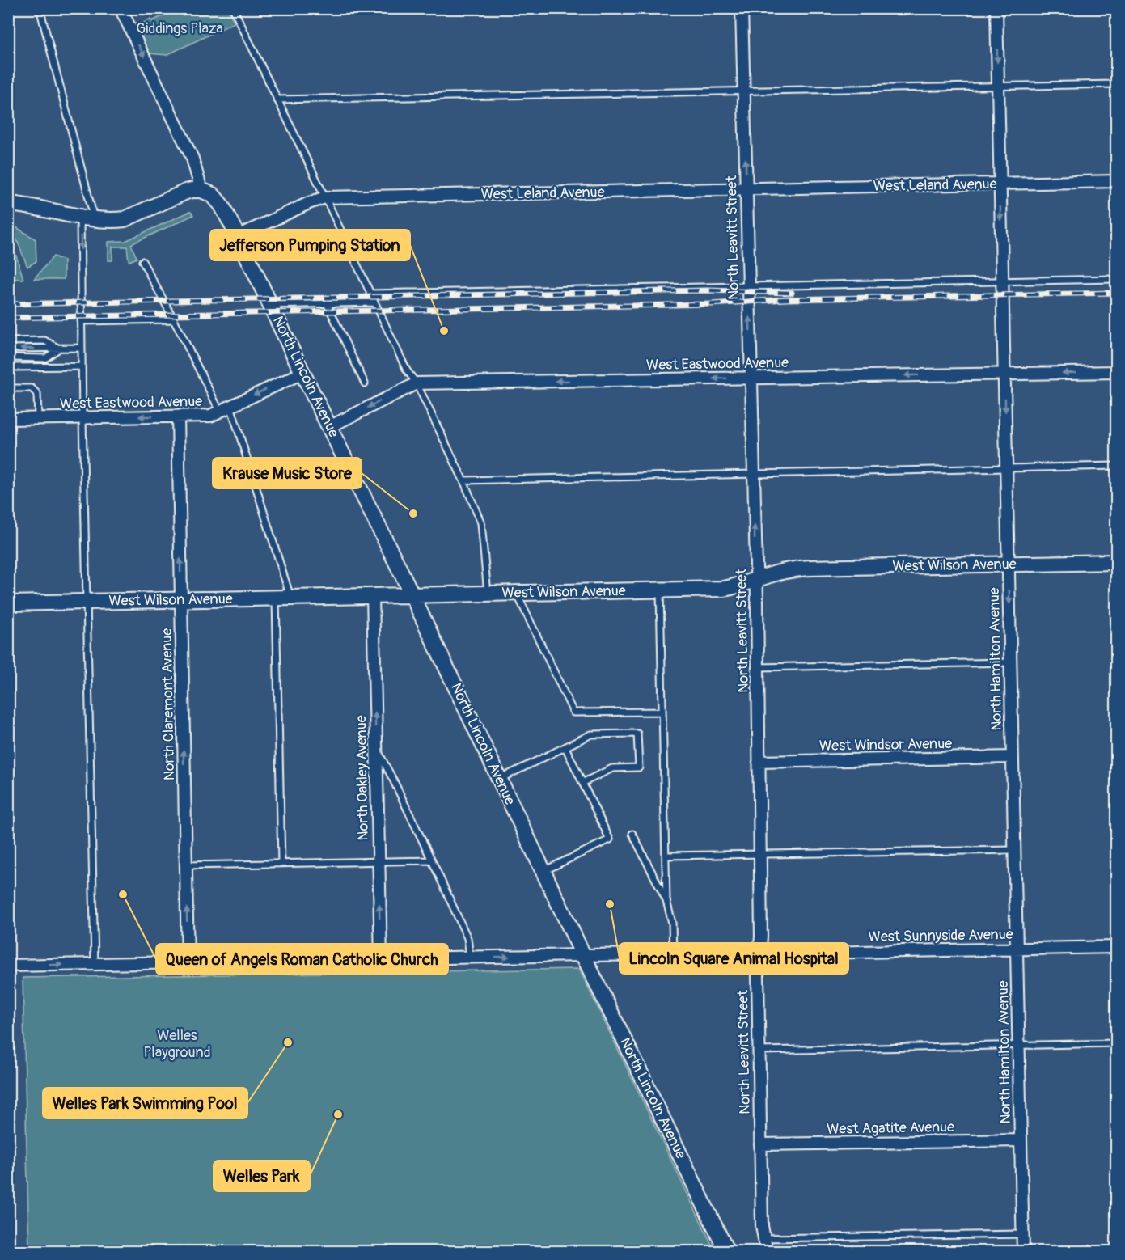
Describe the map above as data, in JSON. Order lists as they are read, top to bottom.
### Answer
{
  "streets": {
    "main road": ["North Lincoln Avenue", "West Wilson Avenue"],
    "street": [
      "West Leland Avenue",
      "North Leavitt Street",
      "West Eastwood Avenue",
      "North Hamilton Avenue",
      "North Claremont Avenue",
      "West Windsor Avenue",
      "North Oakley Avenue",
      "West Sunnyside Avenue",
      "West Agatite Avenue"
    ]
  },
  "crossings": [
    ["West Leland Avenue", "North Leavitt Street"],
    ["West Leland Avenue", "North Lincoln Avenue"],
    ["West Leland Avenue", "North Hamilton Avenue"],
    ["North Leavitt Street", "West Eastwood Avenue"],
    ["North Leavitt Street", "West Wilson Avenue"],
    ["North Leavitt Street", "West Windsor Avenue"],
    ["North Leavitt Street", "West Sunnyside Avenue"],
    ["North Leavitt Street", "West Agatite Avenue"],
    ["West Eastwood Avenue", "North Lincoln Avenue"],
    ["West Eastwood Avenue", "North Hamilton Avenue"],
    ["West Eastwood Avenue", "North Claremont Avenue"],
    ["North Lincoln Avenue", "West Wilson Avenue"],
    ["North Lincoln Avenue", "West Sunnyside Avenue"],
    ["West Wilson Avenue", "North Hamilton Avenue"],
    ["West Wilson Avenue", "North Claremont Avenue"],
    ["West Wilson Avenue", "North Oakley Avenue"],
    ["North Hamilton Avenue", "West Windsor Avenue"],
    ["North Hamilton Avenue", "West Sunnyside Avenue"],
    ["North Hamilton Avenue", "West Agatite Avenue"],
    ["North Claremont Avenue", "West Sunnyside Avenue"],
    ["North Oakley Avenue", "West Sunnyside Avenue"]
  ],
  "one_way": ["West Eastwood Avenue", "North Claremont Avenue", "North Oakley Avenue"],
  "parks": ["Giddings Plaza", "Welles Playground"],
  "places": [
    "Jefferson Pumping Station",
    "Krause Music Store",
    "Queen of Angels Roman Catholic Church",
    "Lincoln Square Animal Hospital",
    "Welles Park Swimming Pool",
    "Welles Park"
  ]
}
